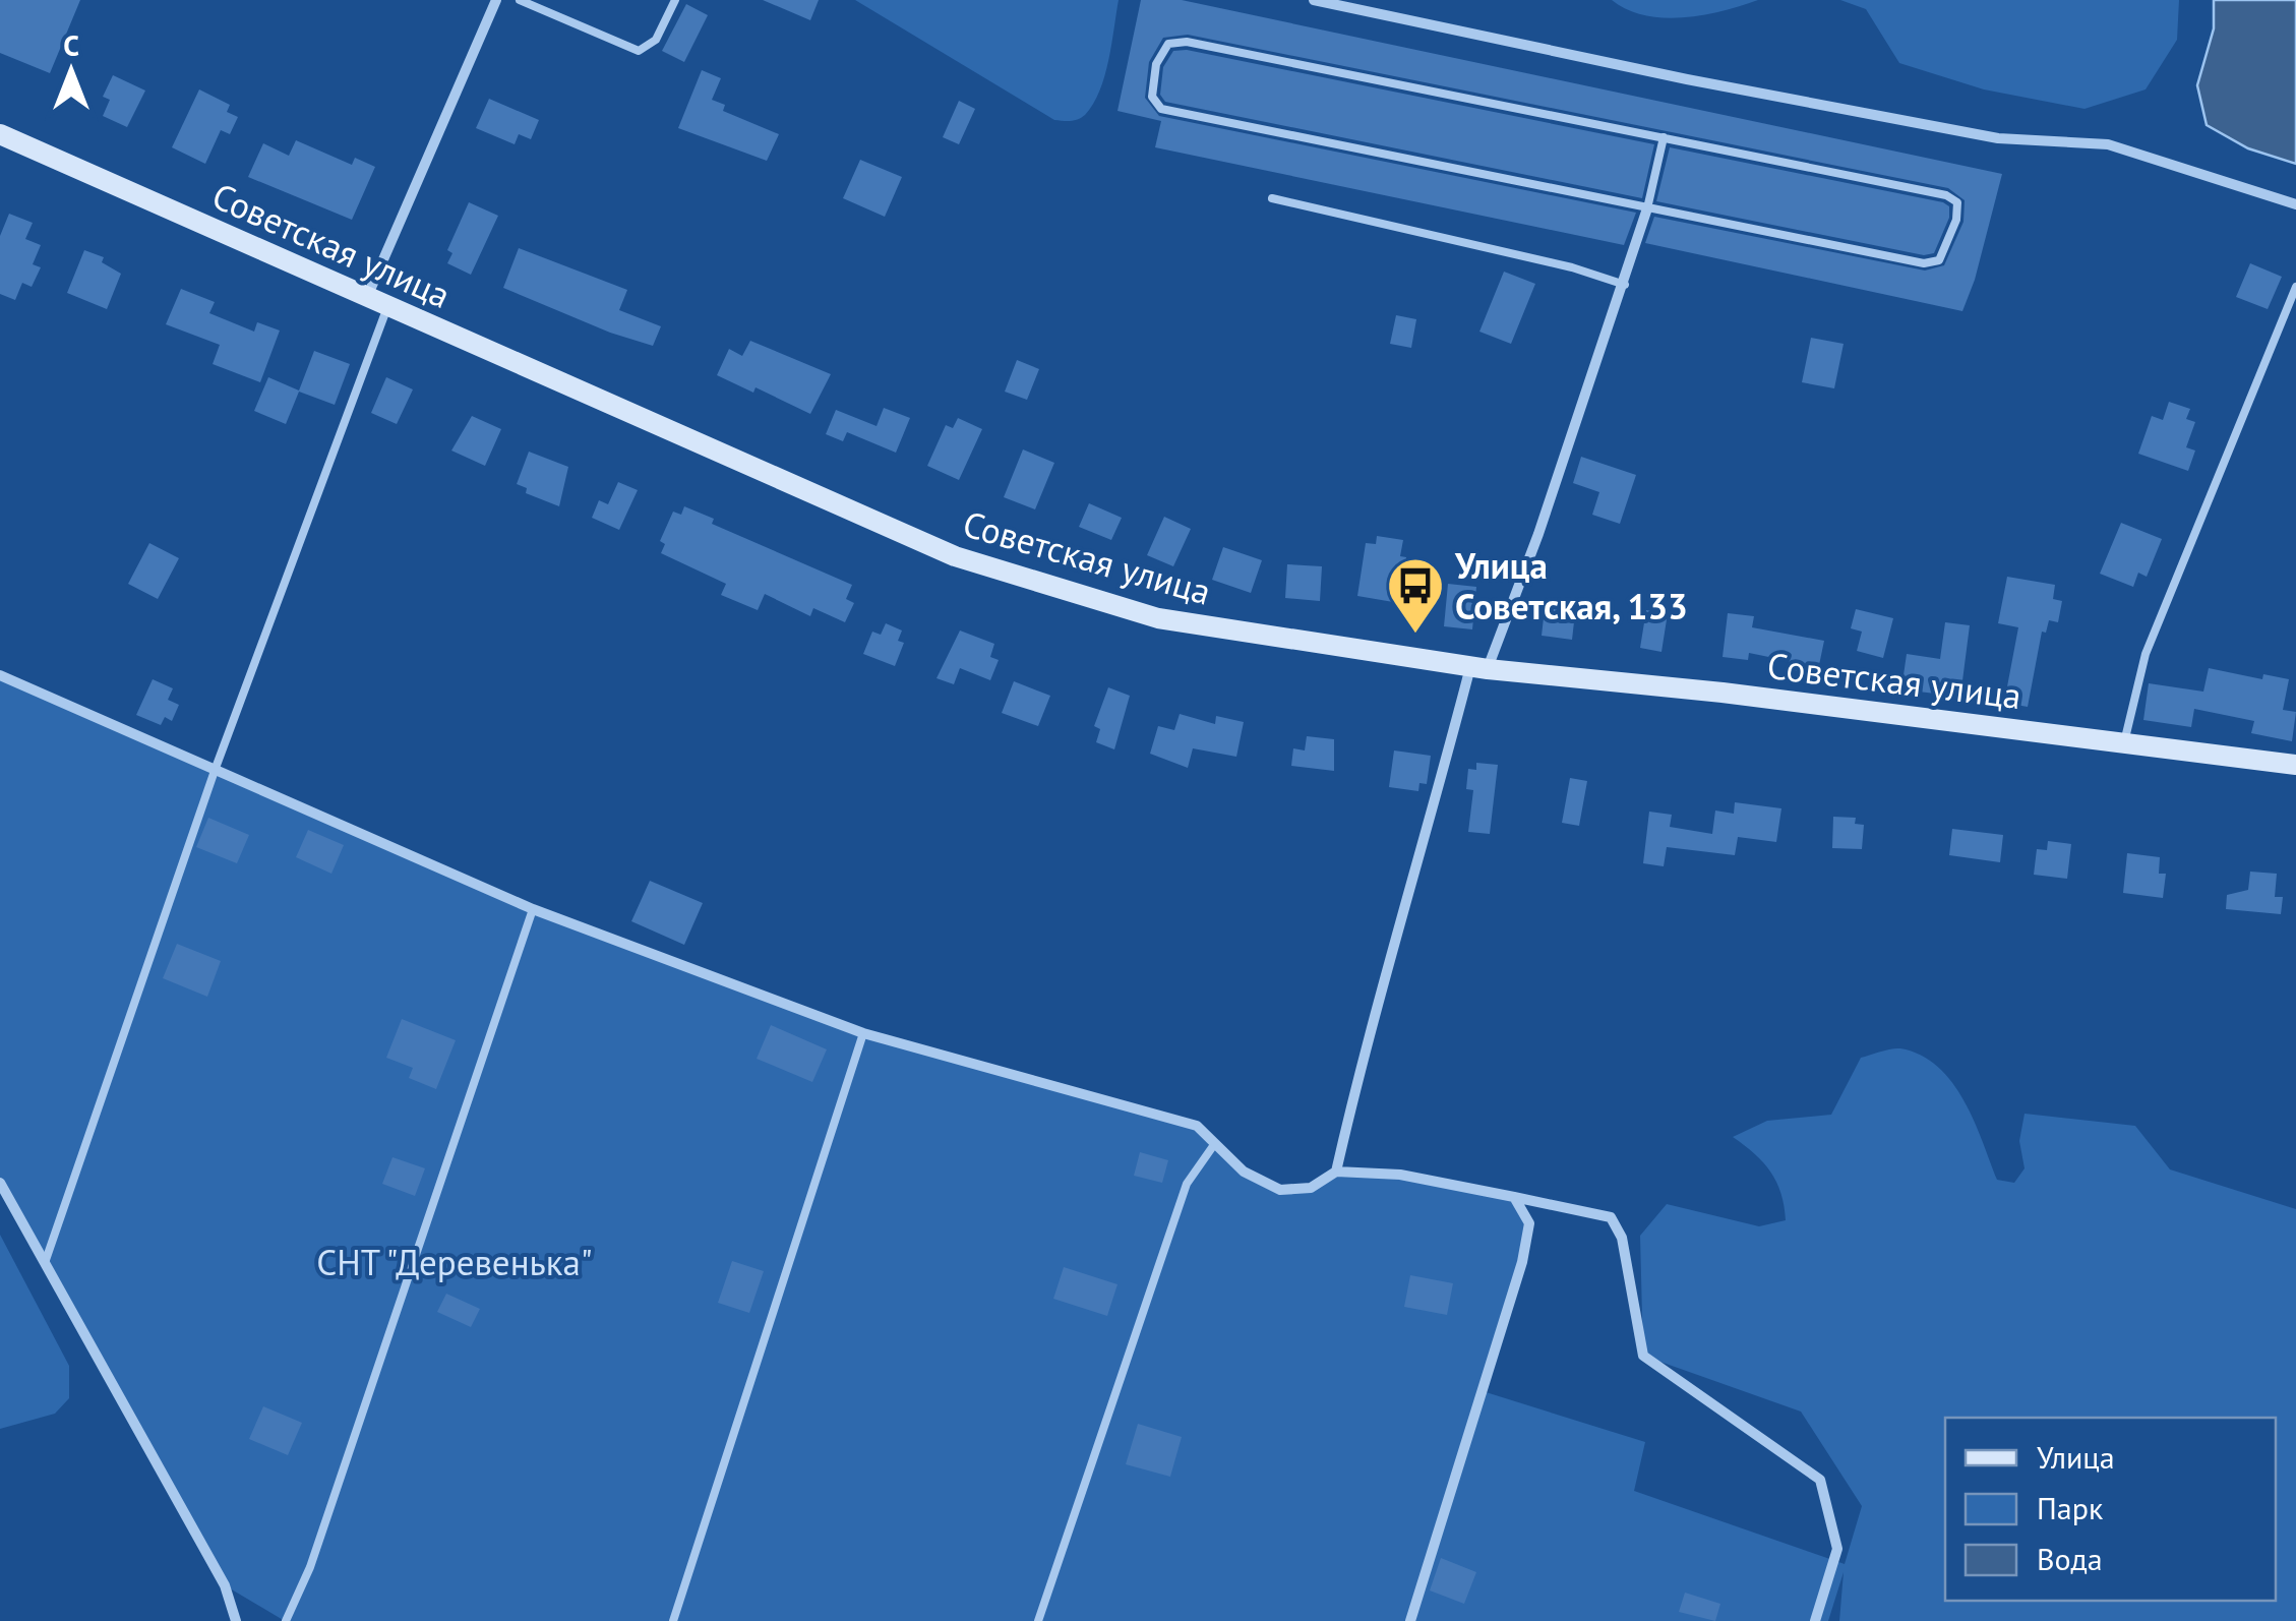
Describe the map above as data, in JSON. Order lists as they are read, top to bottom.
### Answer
{
  "streets": {
    "street": ["Советская улица"]
  },
  "parks": ["СНТ \"Деревенька\""],
  "places": {
    "bus stop": ["Улица Советская, 133"]
  },
  "legend": ["Улица", "Парк", "Вода"],
  "north": "top"
}
